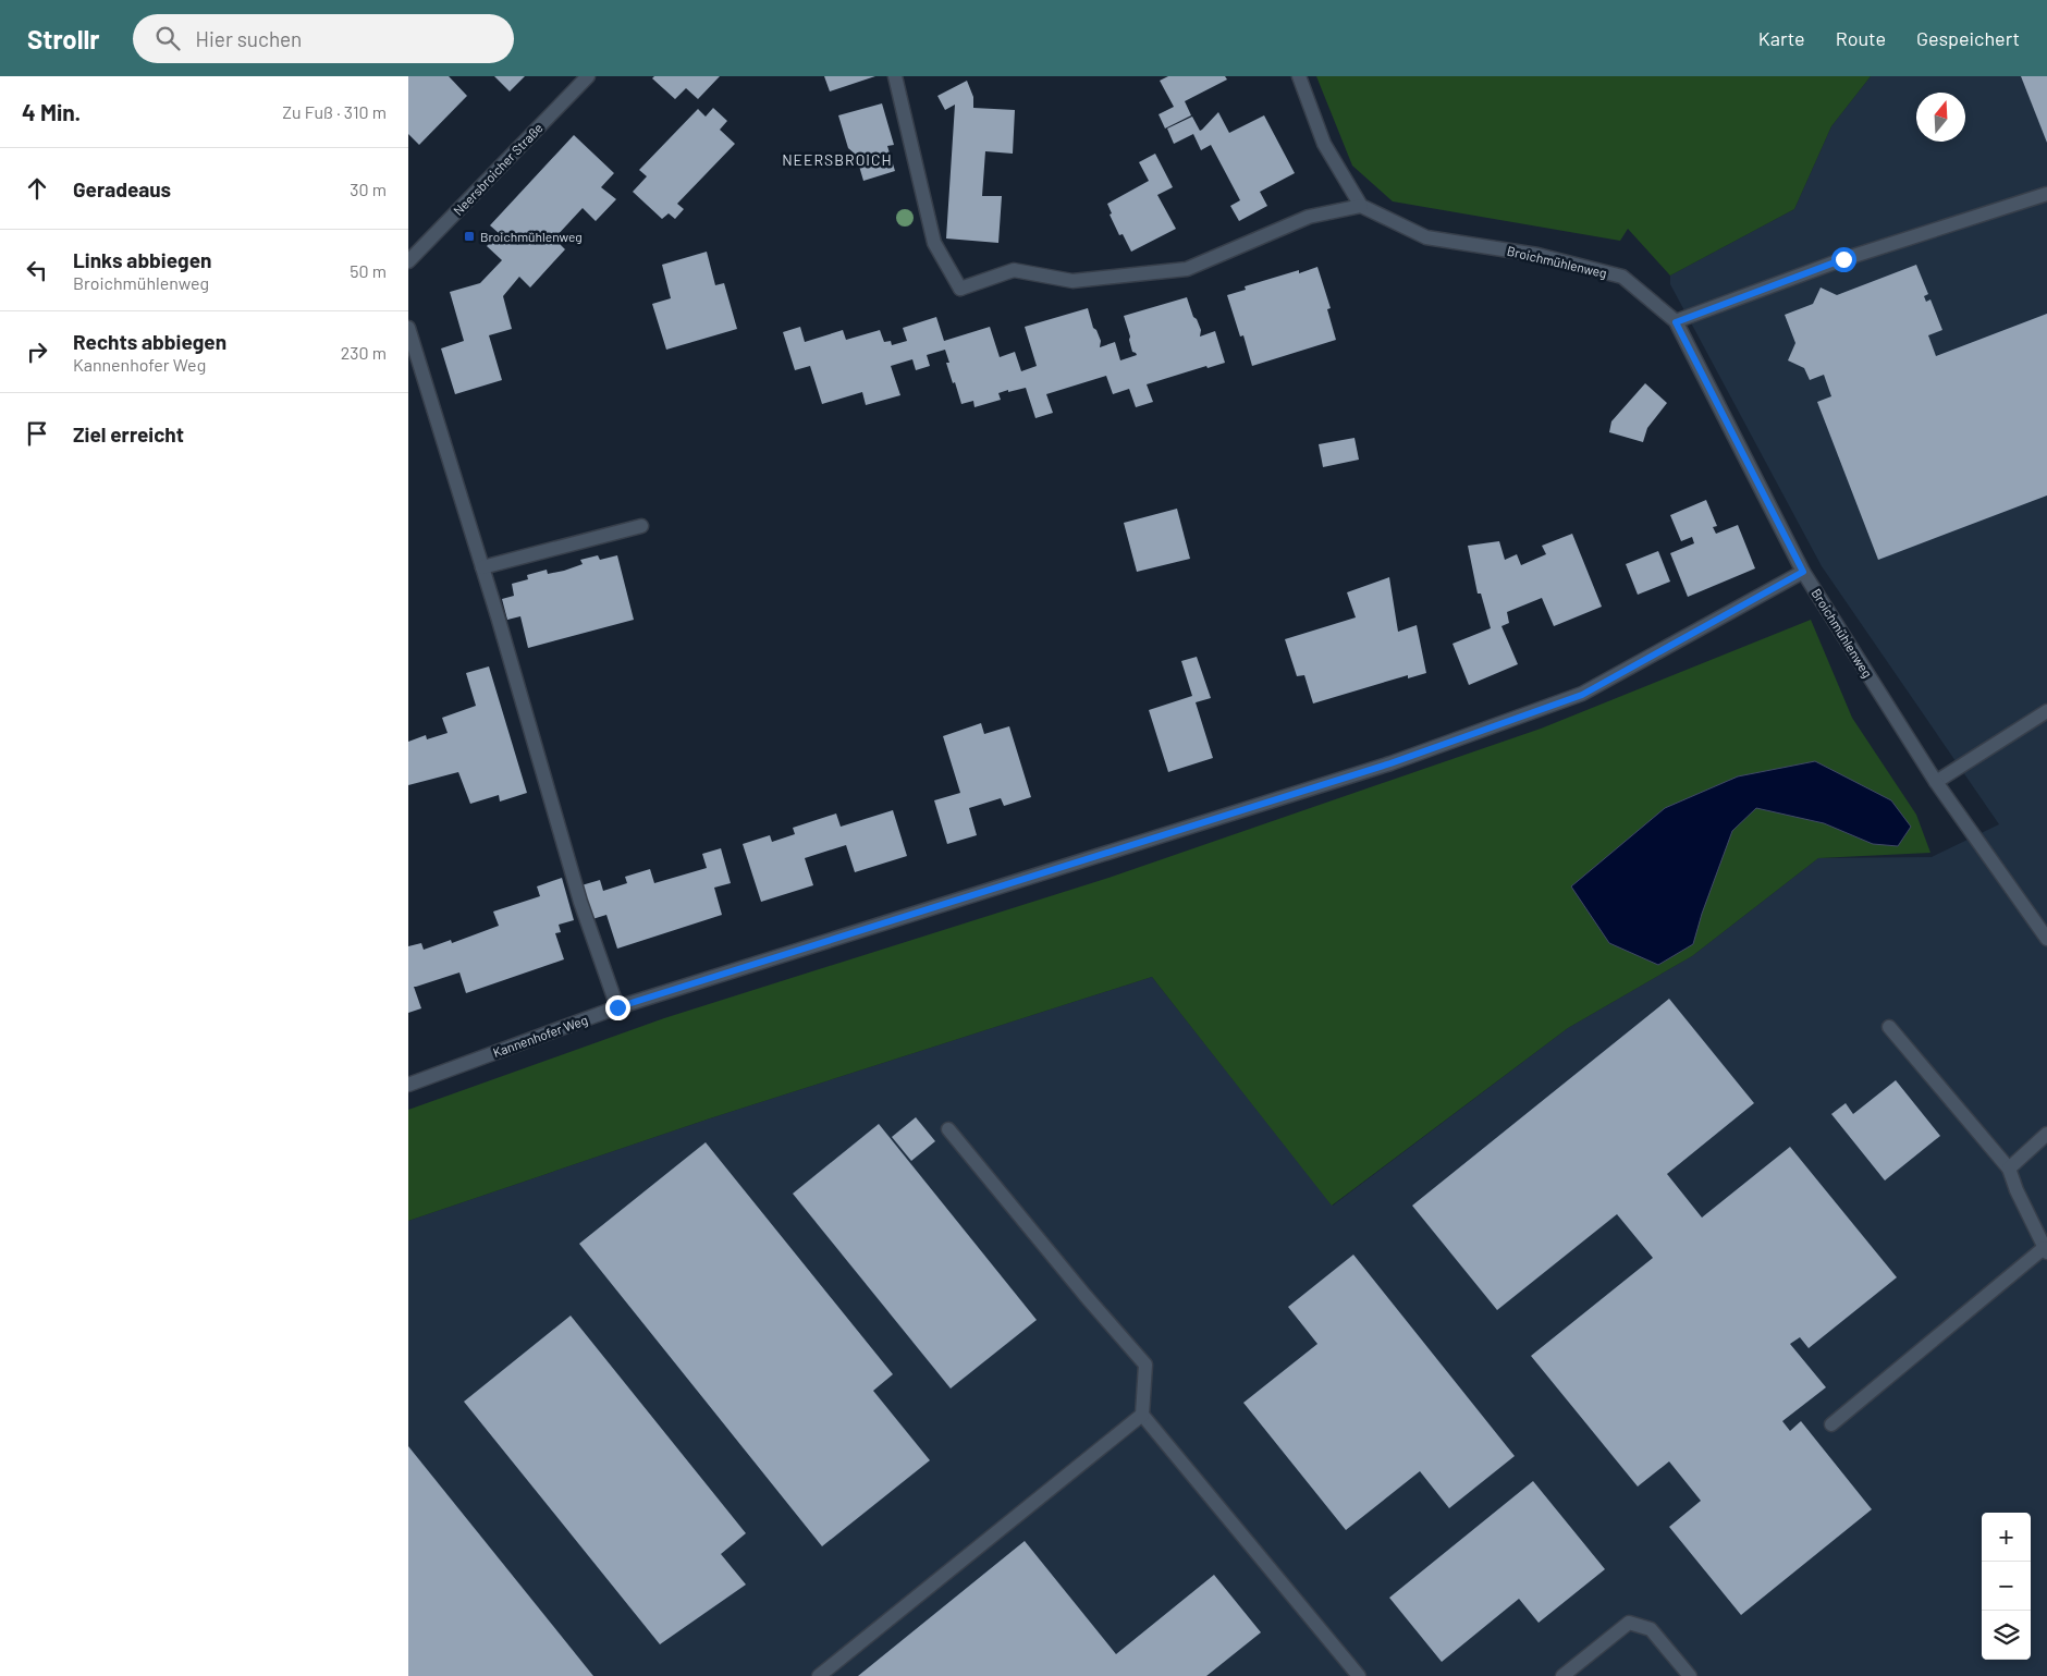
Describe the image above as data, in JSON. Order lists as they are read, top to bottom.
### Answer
{
  "streets": {
    "street": ["Neersbroicher Straße", "Broichmühlenweg", "Kannenhofer Weg"]
  },
  "crossings": [
    ["Broichmühlenweg", "Kannenhofer Weg"]
  ],
  "districts": ["NEERSBROICH"],
  "places": {
    "transit": ["Broichmühlenweg"]
  },
  "north": "top",
  "page": {
    "header": "Strollr",
    "search": "Hier suchen",
    "nav": ["Karte", "Route", "Gespeichert"],
    "heading": ["4 Min.", "Zu Fuß · 310 m"],
    "list": [
      ["Geradeaus", "30 m"],
      ["Links abbiegen", "Broichmühlenweg", "50 m"],
      ["Rechts abbiegen", "Kannenhofer Weg", "230 m"],
      "Ziel erreicht"
    ],
    "map_buttons": ["+", "−"]
  }
}
